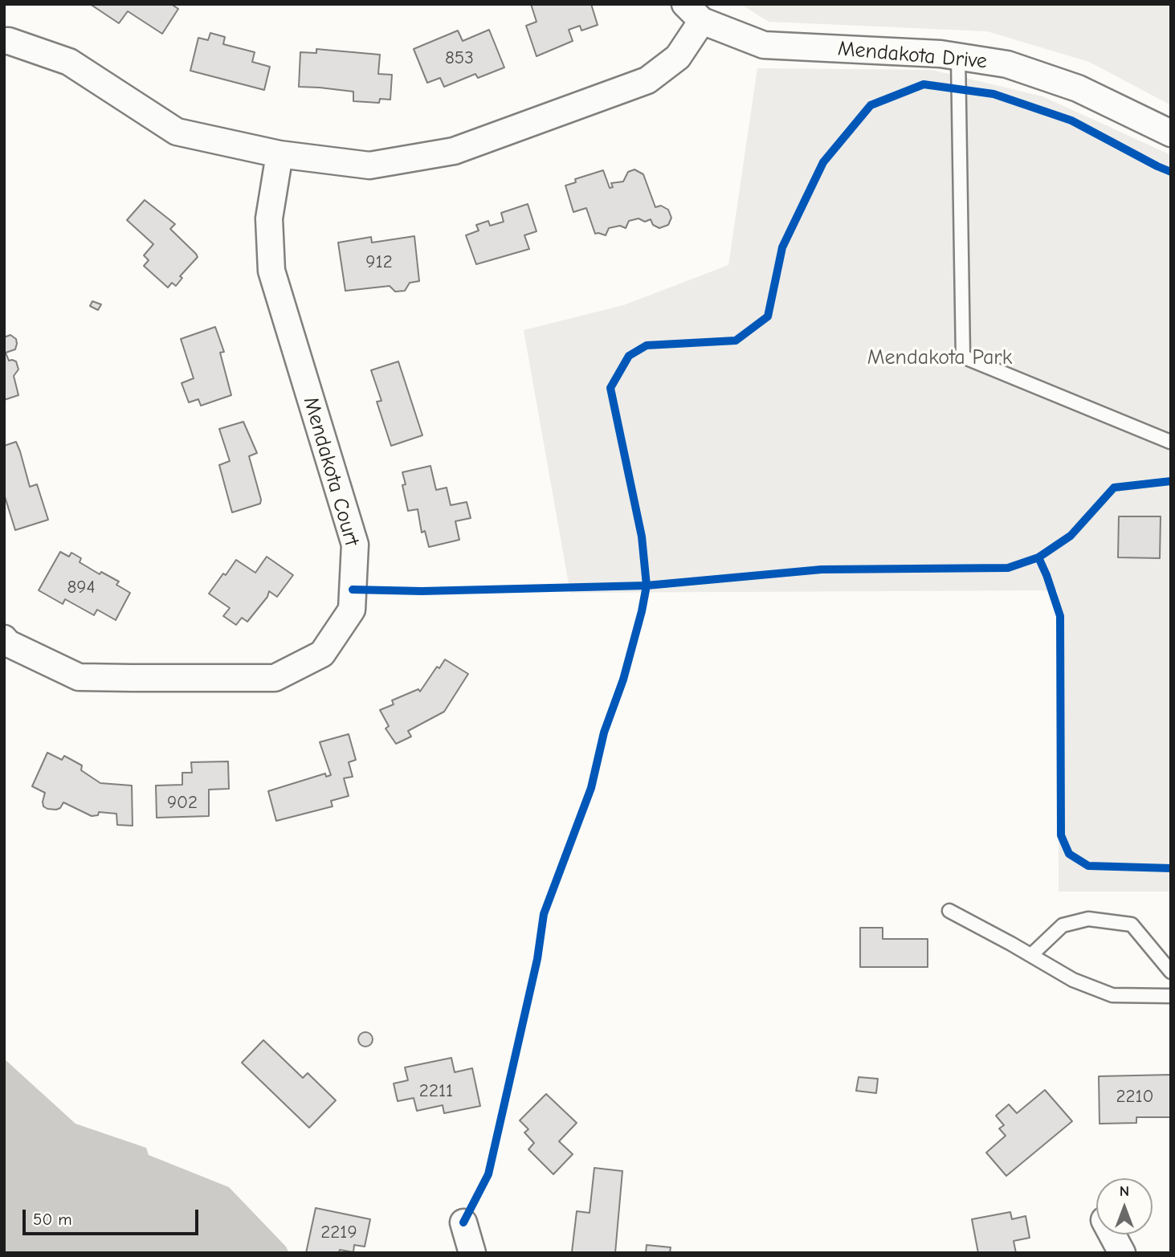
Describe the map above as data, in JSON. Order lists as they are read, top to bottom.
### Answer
{
  "streets": {
    "street": ["Mendakota Drive", "Mendakota Court"]
  },
  "parks": ["Mendakota Park"],
  "house_numbers": [
    "853",
    "912",
    "894",
    "902",
    "2211",
    "2210",
    "2219"
  ],
  "scale_bar": "50 m",
  "north": "top"
}
